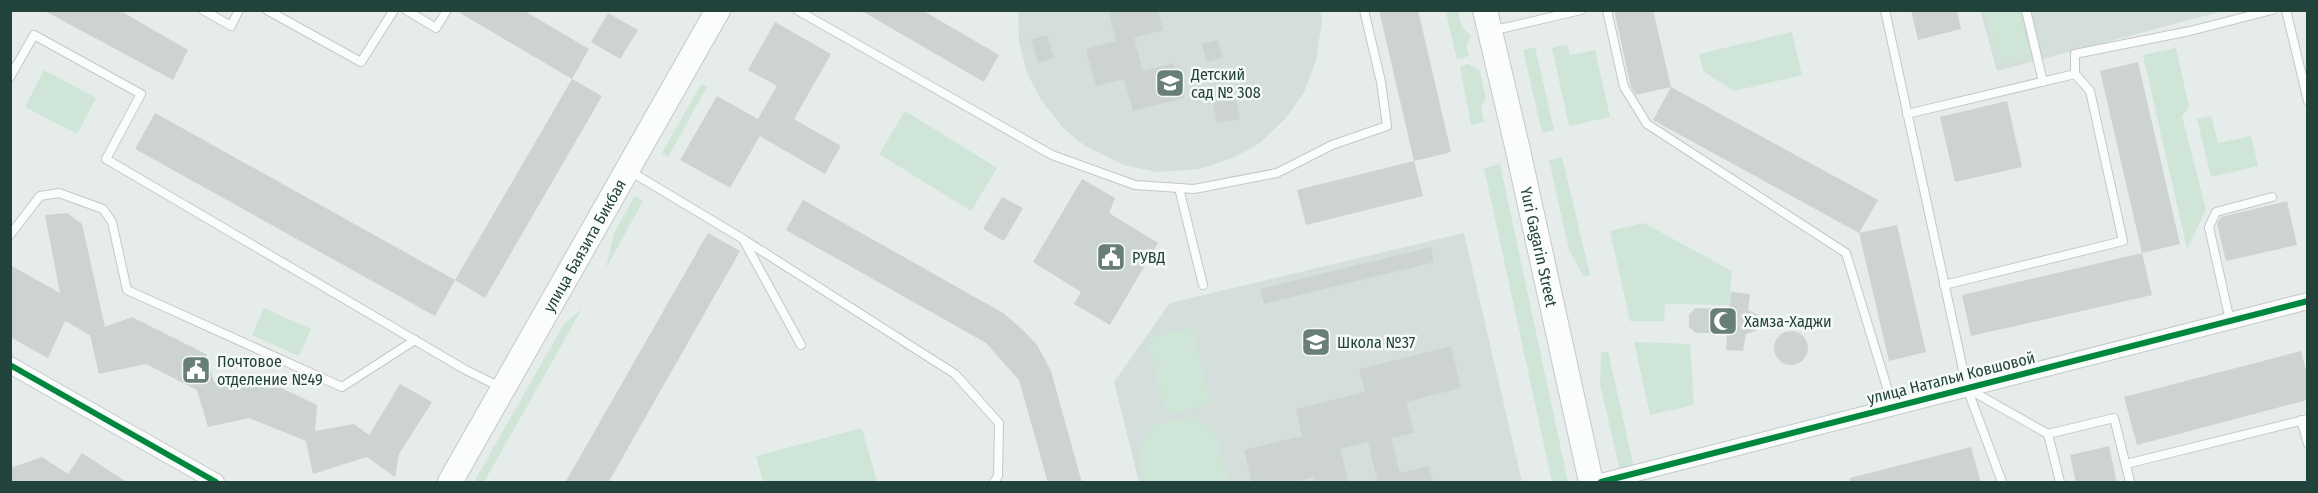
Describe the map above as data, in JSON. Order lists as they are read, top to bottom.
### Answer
{
  "streets": {
    "main road": ["улица Баязита Бикбая", "Yuri Gagarin Street"],
    "street": ["улица Натальи Ковшовой"]
  },
  "places": {
    "school or university": ["Детский сад № 308", "Школа №37"],
    "public building": ["РУВД", "Почтовое отделение №49"],
    "mosque": ["Хамза-Хаджи"]
  }
}
